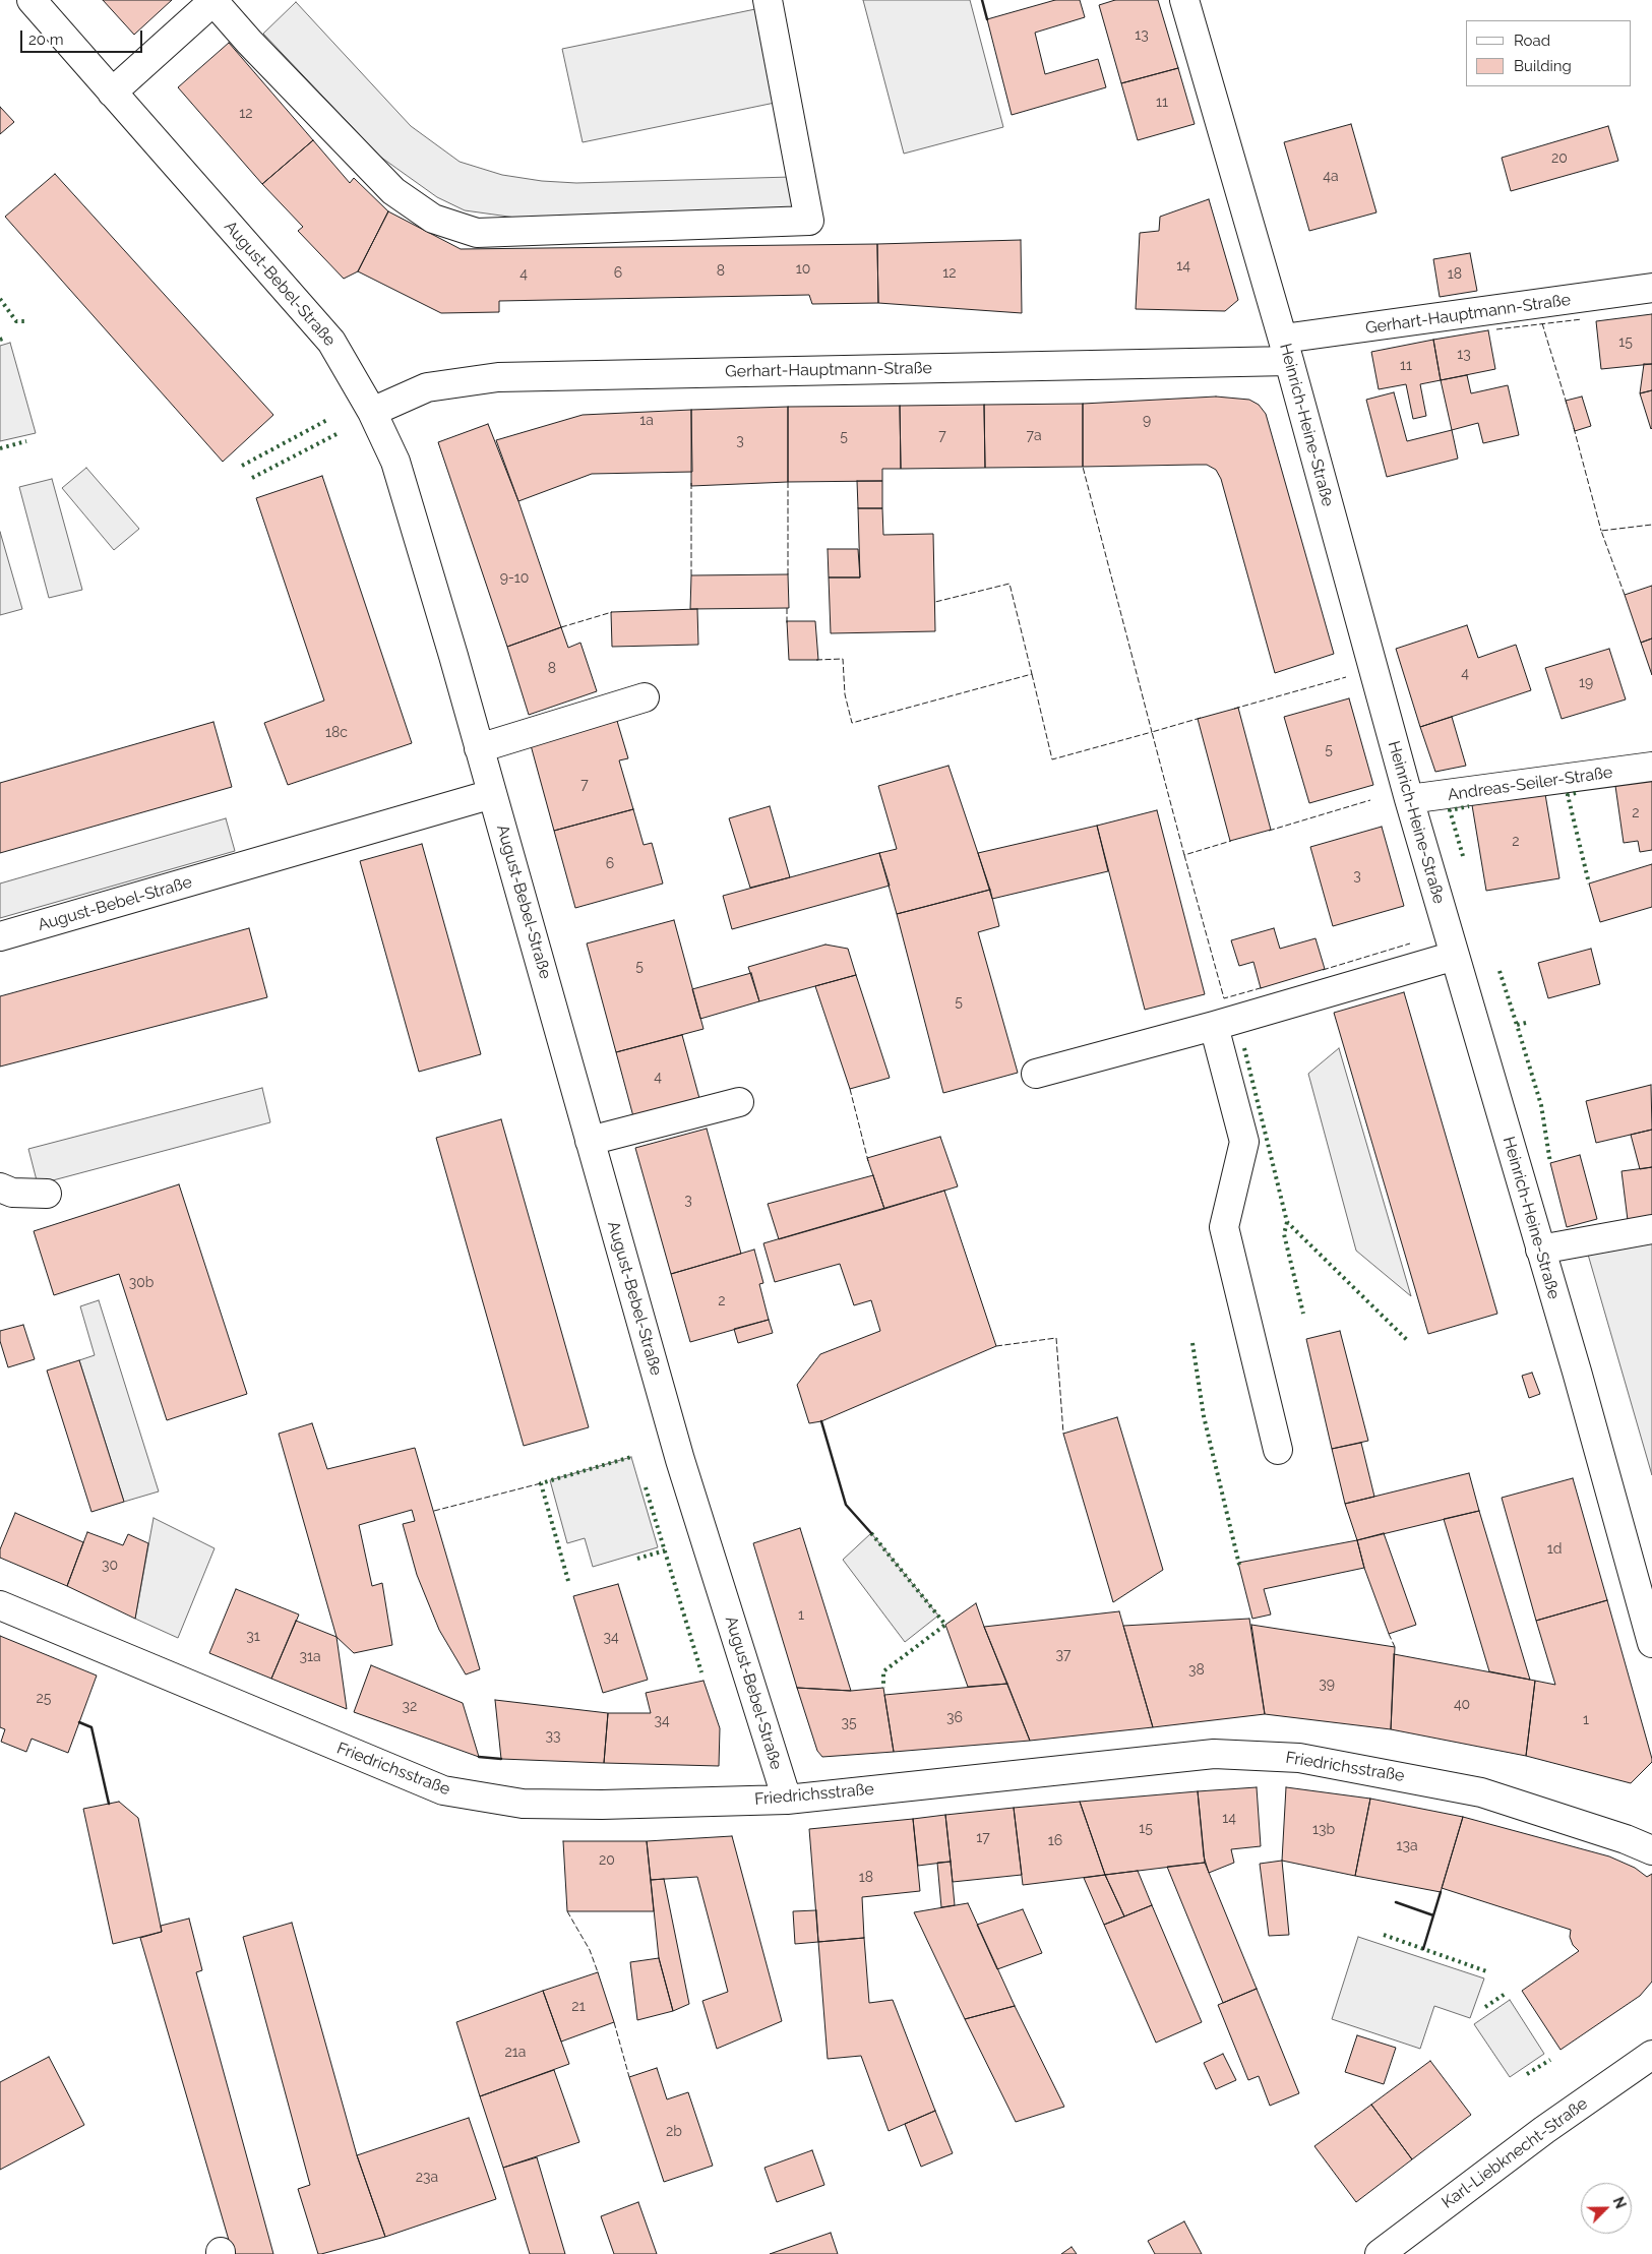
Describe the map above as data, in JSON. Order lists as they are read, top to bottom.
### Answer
{
  "streets": {
    "street": [
      "August-Bebel-Straße",
      "Gerhart-Hauptmann-Straße",
      "Heinrich-Heine-Straße",
      "Andreas-Seiler-Straße",
      "Friedrichsstraße",
      "Karl-Liebknecht-Straße"
    ]
  },
  "crossings": [
    ["August-Bebel-Straße", "Gerhart-Hauptmann-Straße"],
    ["August-Bebel-Straße", "Friedrichsstraße"],
    ["Gerhart-Hauptmann-Straße", "Heinrich-Heine-Straße"],
    ["Heinrich-Heine-Straße", "Andreas-Seiler-Straße"]
  ],
  "house_numbers": [
    "13",
    "11",
    "12",
    "20",
    "4a",
    "14",
    "10",
    "8",
    "6",
    "12",
    "4",
    "18",
    "15",
    "13",
    "11",
    "1a",
    "9",
    "7",
    "7a",
    "5",
    "3",
    "9-10",
    "8",
    "4",
    "19",
    "18c",
    "5",
    "7",
    "2",
    "2",
    "6",
    "3",
    "5",
    "5",
    "4",
    "3",
    "30b",
    "2",
    "1d",
    "30",
    "1",
    "31",
    "34",
    "37",
    "31a",
    "38",
    "39",
    "25",
    "40",
    "32",
    "36",
    "1",
    "34",
    "35",
    "33",
    "14",
    "15",
    "13b",
    "17",
    "16",
    "13a",
    "20",
    "18",
    "21",
    "21a",
    "2b",
    "23a"
  ],
  "legend": ["Road", "Building"],
  "scale_bar": "20 m",
  "north": "top right"
}
